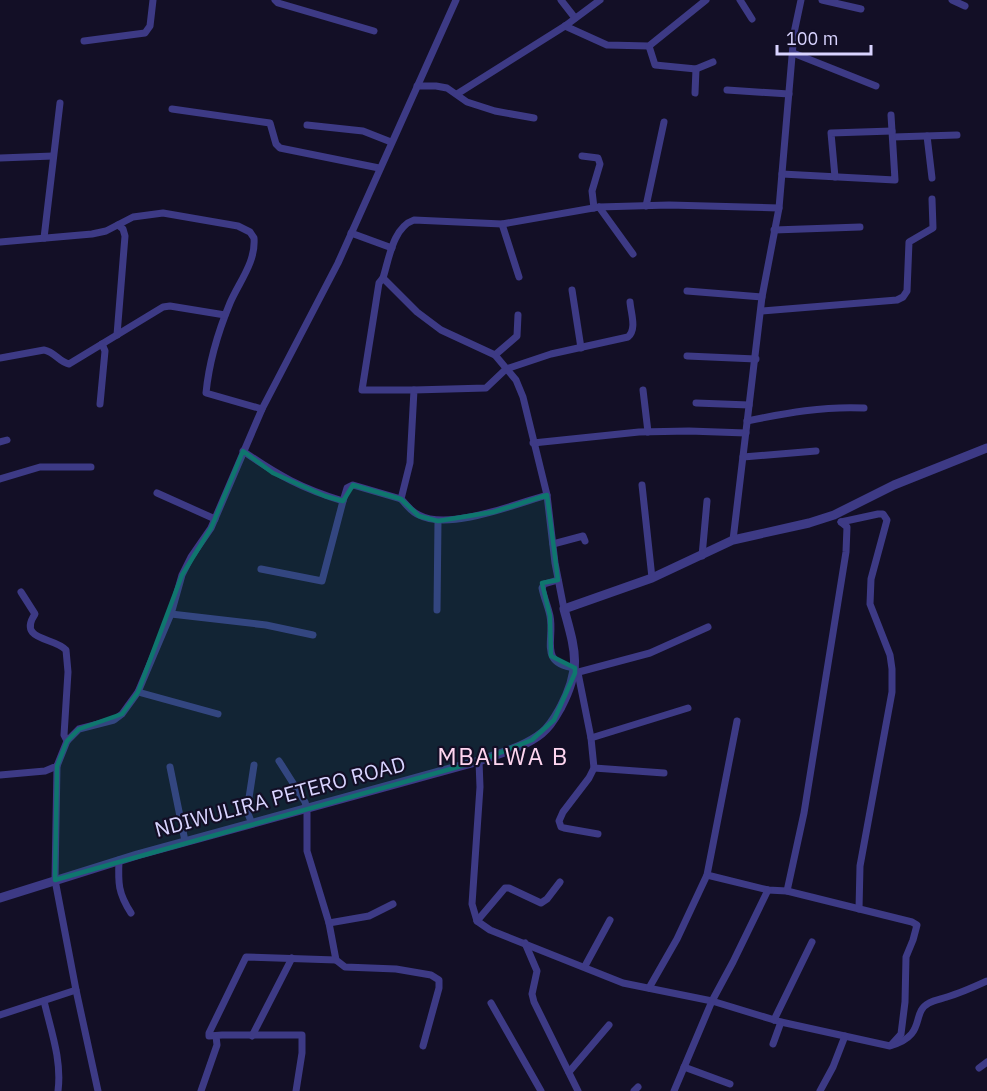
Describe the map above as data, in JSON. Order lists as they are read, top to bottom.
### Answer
{
  "streets": {
    "street": ["NDIWULIRA PETERO ROAD"]
  },
  "districts": ["MBALWA B"],
  "scale_bar": "100 m"
}
